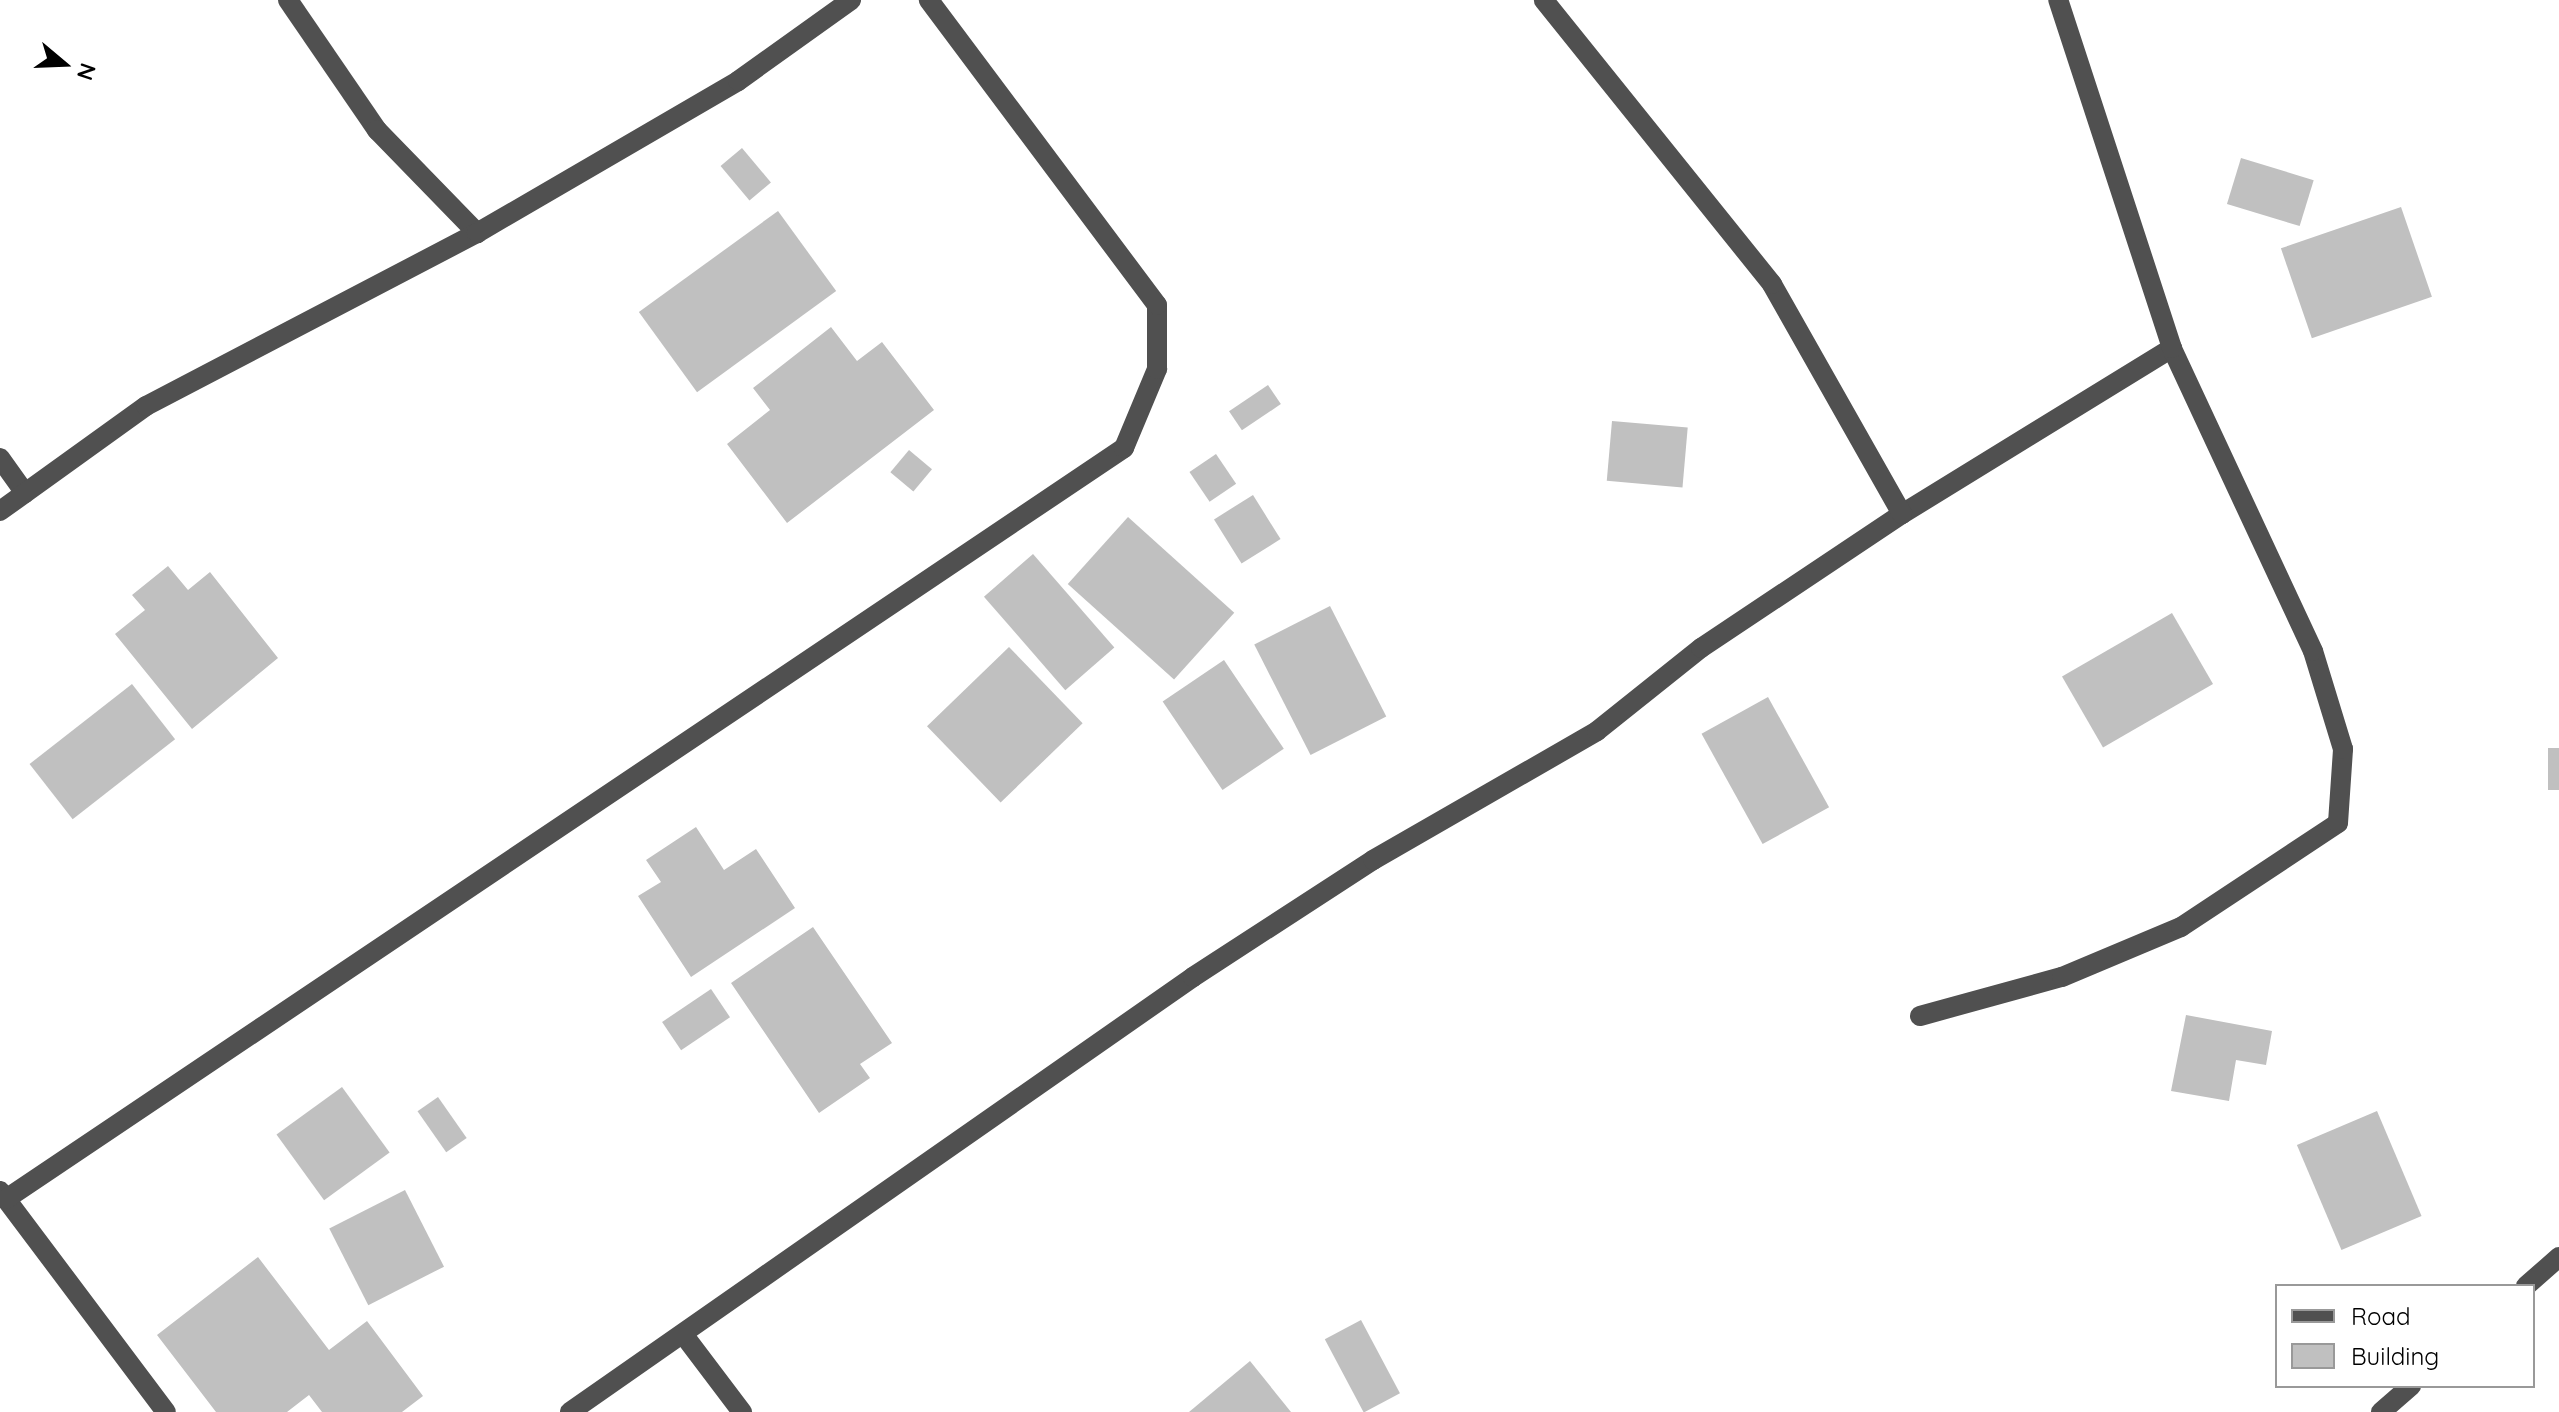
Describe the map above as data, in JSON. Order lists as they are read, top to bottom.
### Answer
{
  "legend": ["Road", "Building"],
  "north": "right"
}
